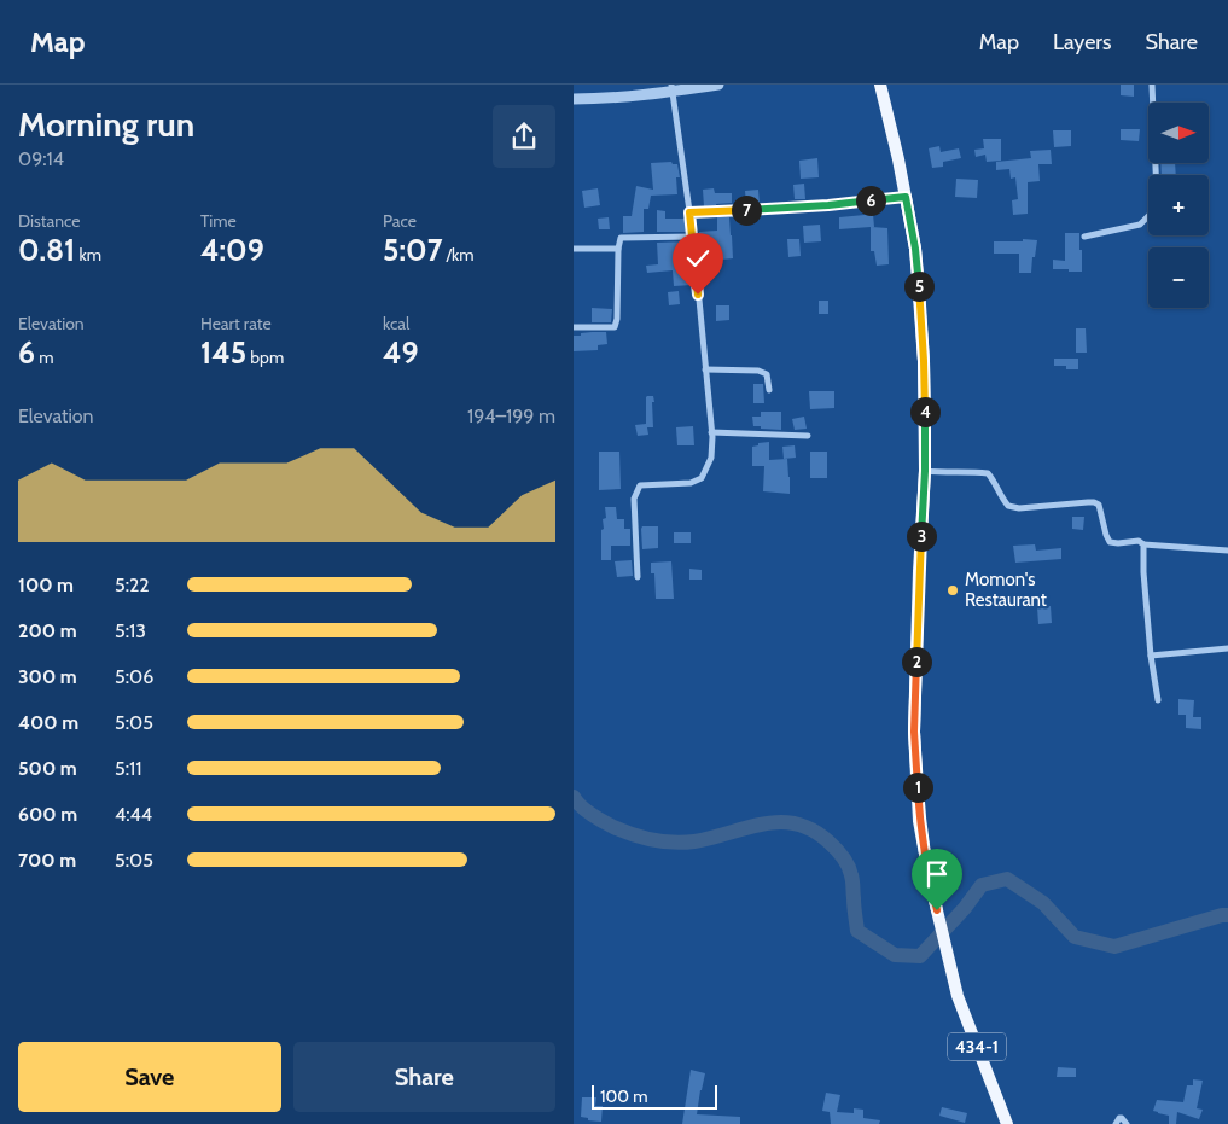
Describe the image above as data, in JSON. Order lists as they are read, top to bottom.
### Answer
{
  "streets": {
    "main road": ["434-1"]
  },
  "places": ["Momon's Restaurant"],
  "scale_bar": "100 m",
  "north": "right",
  "page": {
    "header": "Map",
    "nav": ["Map", "Layers", "Share"],
    "heading": ["Morning run", "09:14"],
    "map_buttons": ["+", "−"],
    "pins": [
      "6",
      "7",
      "5",
      "4",
      "3",
      "2",
      "1"
    ],
    "stats": [
      ["Distance", "0.81 km"],
      ["Time", "4:09"],
      ["Pace", "5:07 /km"],
      ["Elevation", "6 m"],
      ["Heart rate", "145 bpm"],
      ["kcal", "49"]
    ],
    "chart": ["Elevation", "194–199 m"],
    "list": [
      {
        "name": "100 m",
        "note": "5:22"
      },
      {
        "name": "200 m",
        "note": "5:13"
      },
      {
        "name": "300 m",
        "note": "5:06"
      },
      {
        "name": "400 m",
        "note": "5:05"
      },
      {
        "name": "500 m",
        "note": "5:11"
      },
      {
        "name": "600 m",
        "note": "4:44"
      },
      {
        "name": "700 m",
        "note": "5:05"
      }
    ],
    "buttons": ["Save", "Share"],
    "scale": "100 m"
  }
}
